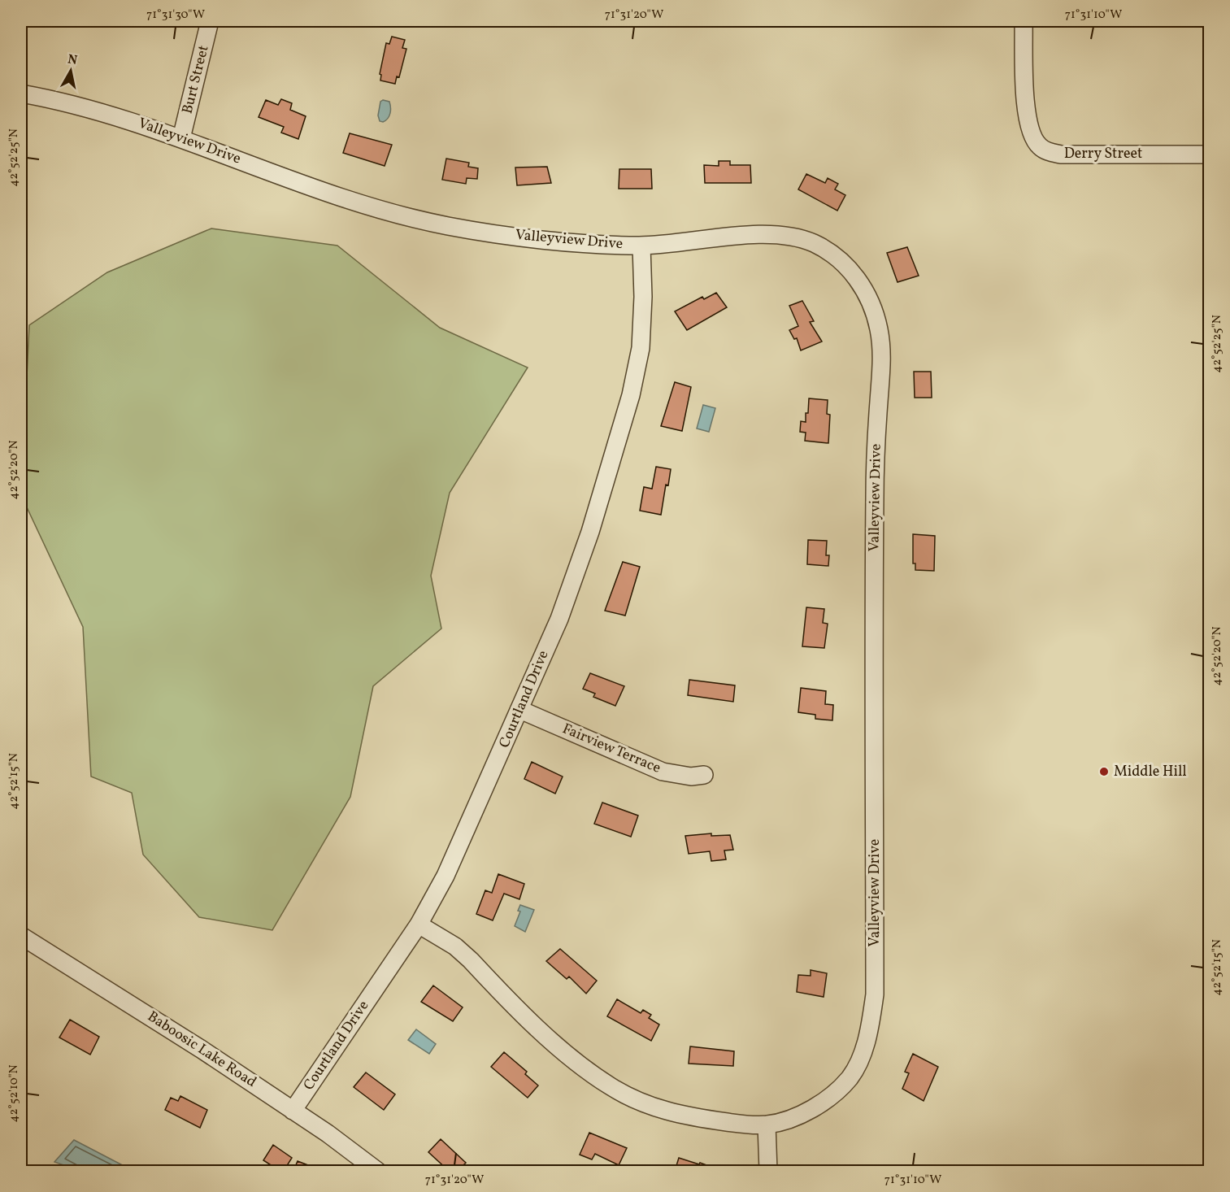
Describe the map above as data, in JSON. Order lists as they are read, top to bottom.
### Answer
{
  "streets": {
    "street": [
      "Burt Street",
      "Valleyview Drive",
      "Derry Street",
      "Courtland Drive",
      "Fairview Terrace",
      "Baboosic Lake Road"
    ]
  },
  "crossings": [
    ["Burt Street", "Valleyview Drive"],
    ["Valleyview Drive", "Courtland Drive"],
    ["Courtland Drive", "Fairview Terrace"],
    ["Courtland Drive", "Baboosic Lake Road"]
  ],
  "places": ["Middle Hill"],
  "north": "top",
  "coordinates": [
    "71°31'30\"W",
    "71°31'20\"W",
    "71°31'10\"W",
    "42°52'25\"N",
    "42°52'20\"N",
    "42°52'15\"N",
    "42°52'10\"N"
  ]
}
